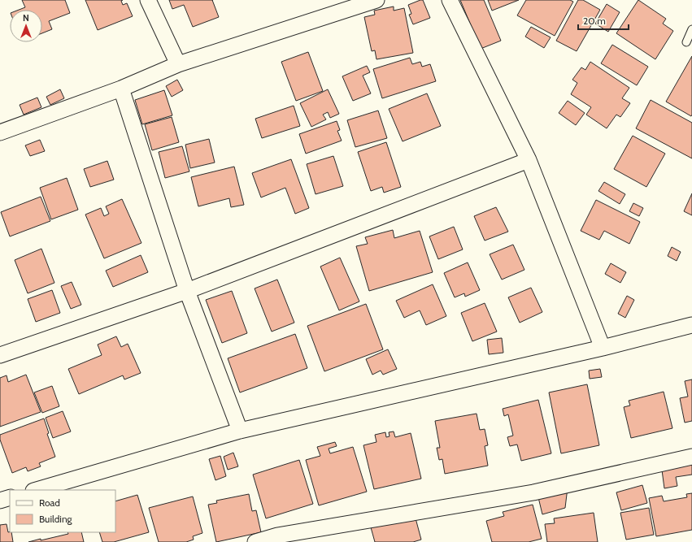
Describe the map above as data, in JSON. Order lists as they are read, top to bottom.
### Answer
{
  "legend": ["Road", "Building"],
  "scale_bar": "20 m",
  "north": "top"
}
